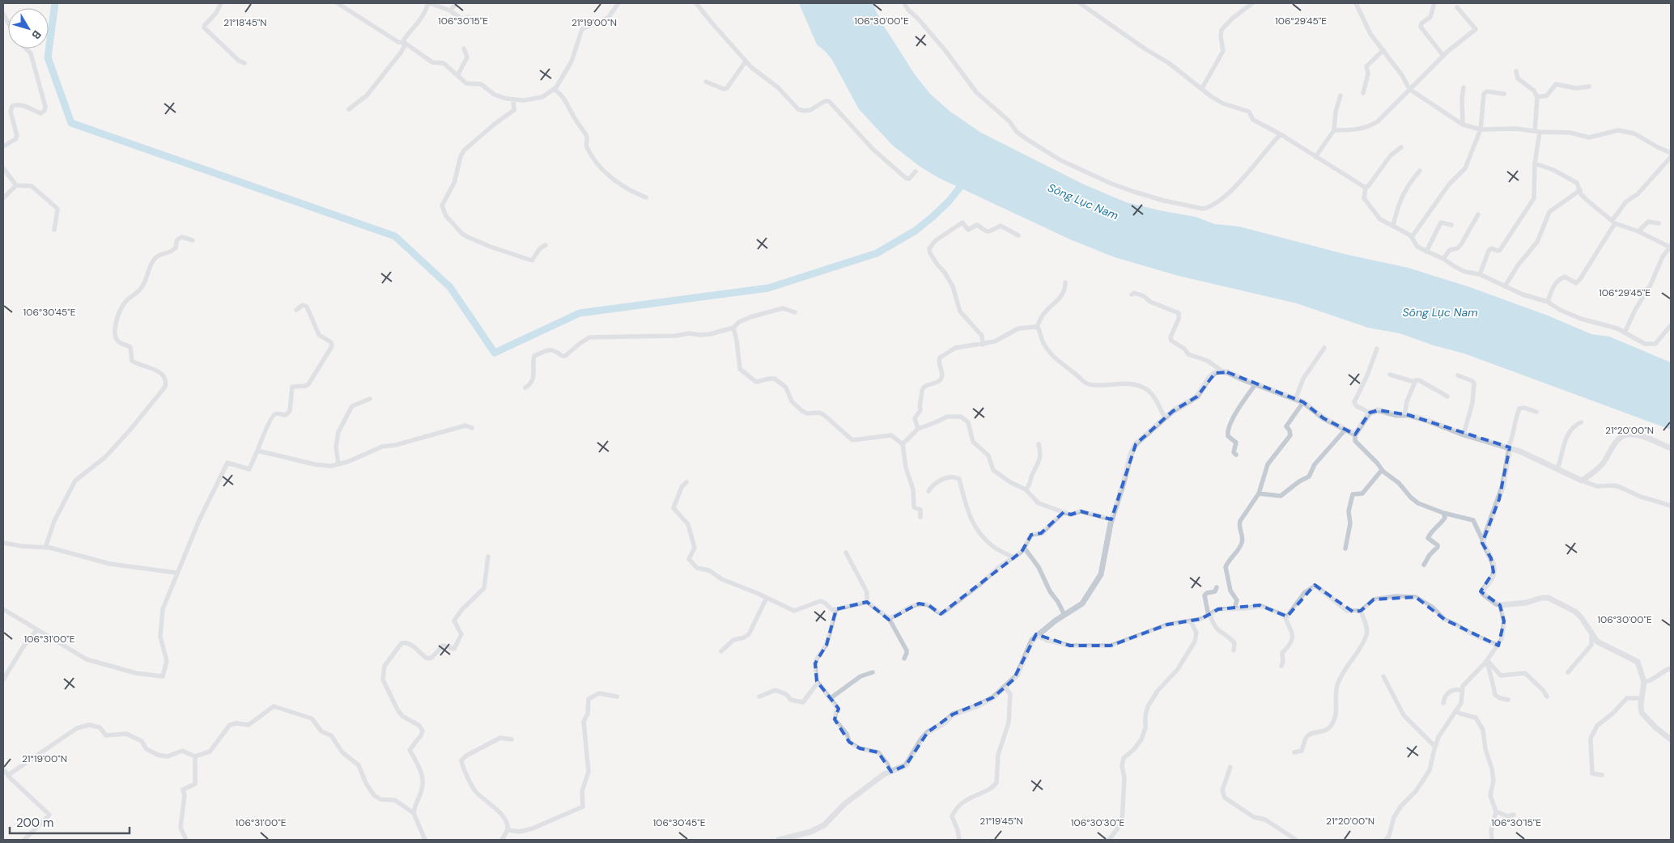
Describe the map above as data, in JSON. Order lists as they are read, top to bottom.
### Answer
{
  "water": ["Sông Lục Nam"],
  "scale_bar": "200 m",
  "north": "bottom right",
  "coordinates": [
    "106°30'15\"E",
    "106°30'00\"E",
    "106°29'45\"E",
    "21°18'45\"N",
    "21°19'00\"N",
    "106°30'45\"E",
    "21°20'00\"N",
    "106°31'00\"E",
    "21°19'45\"N",
    "106°30'30\"E"
  ]
}
